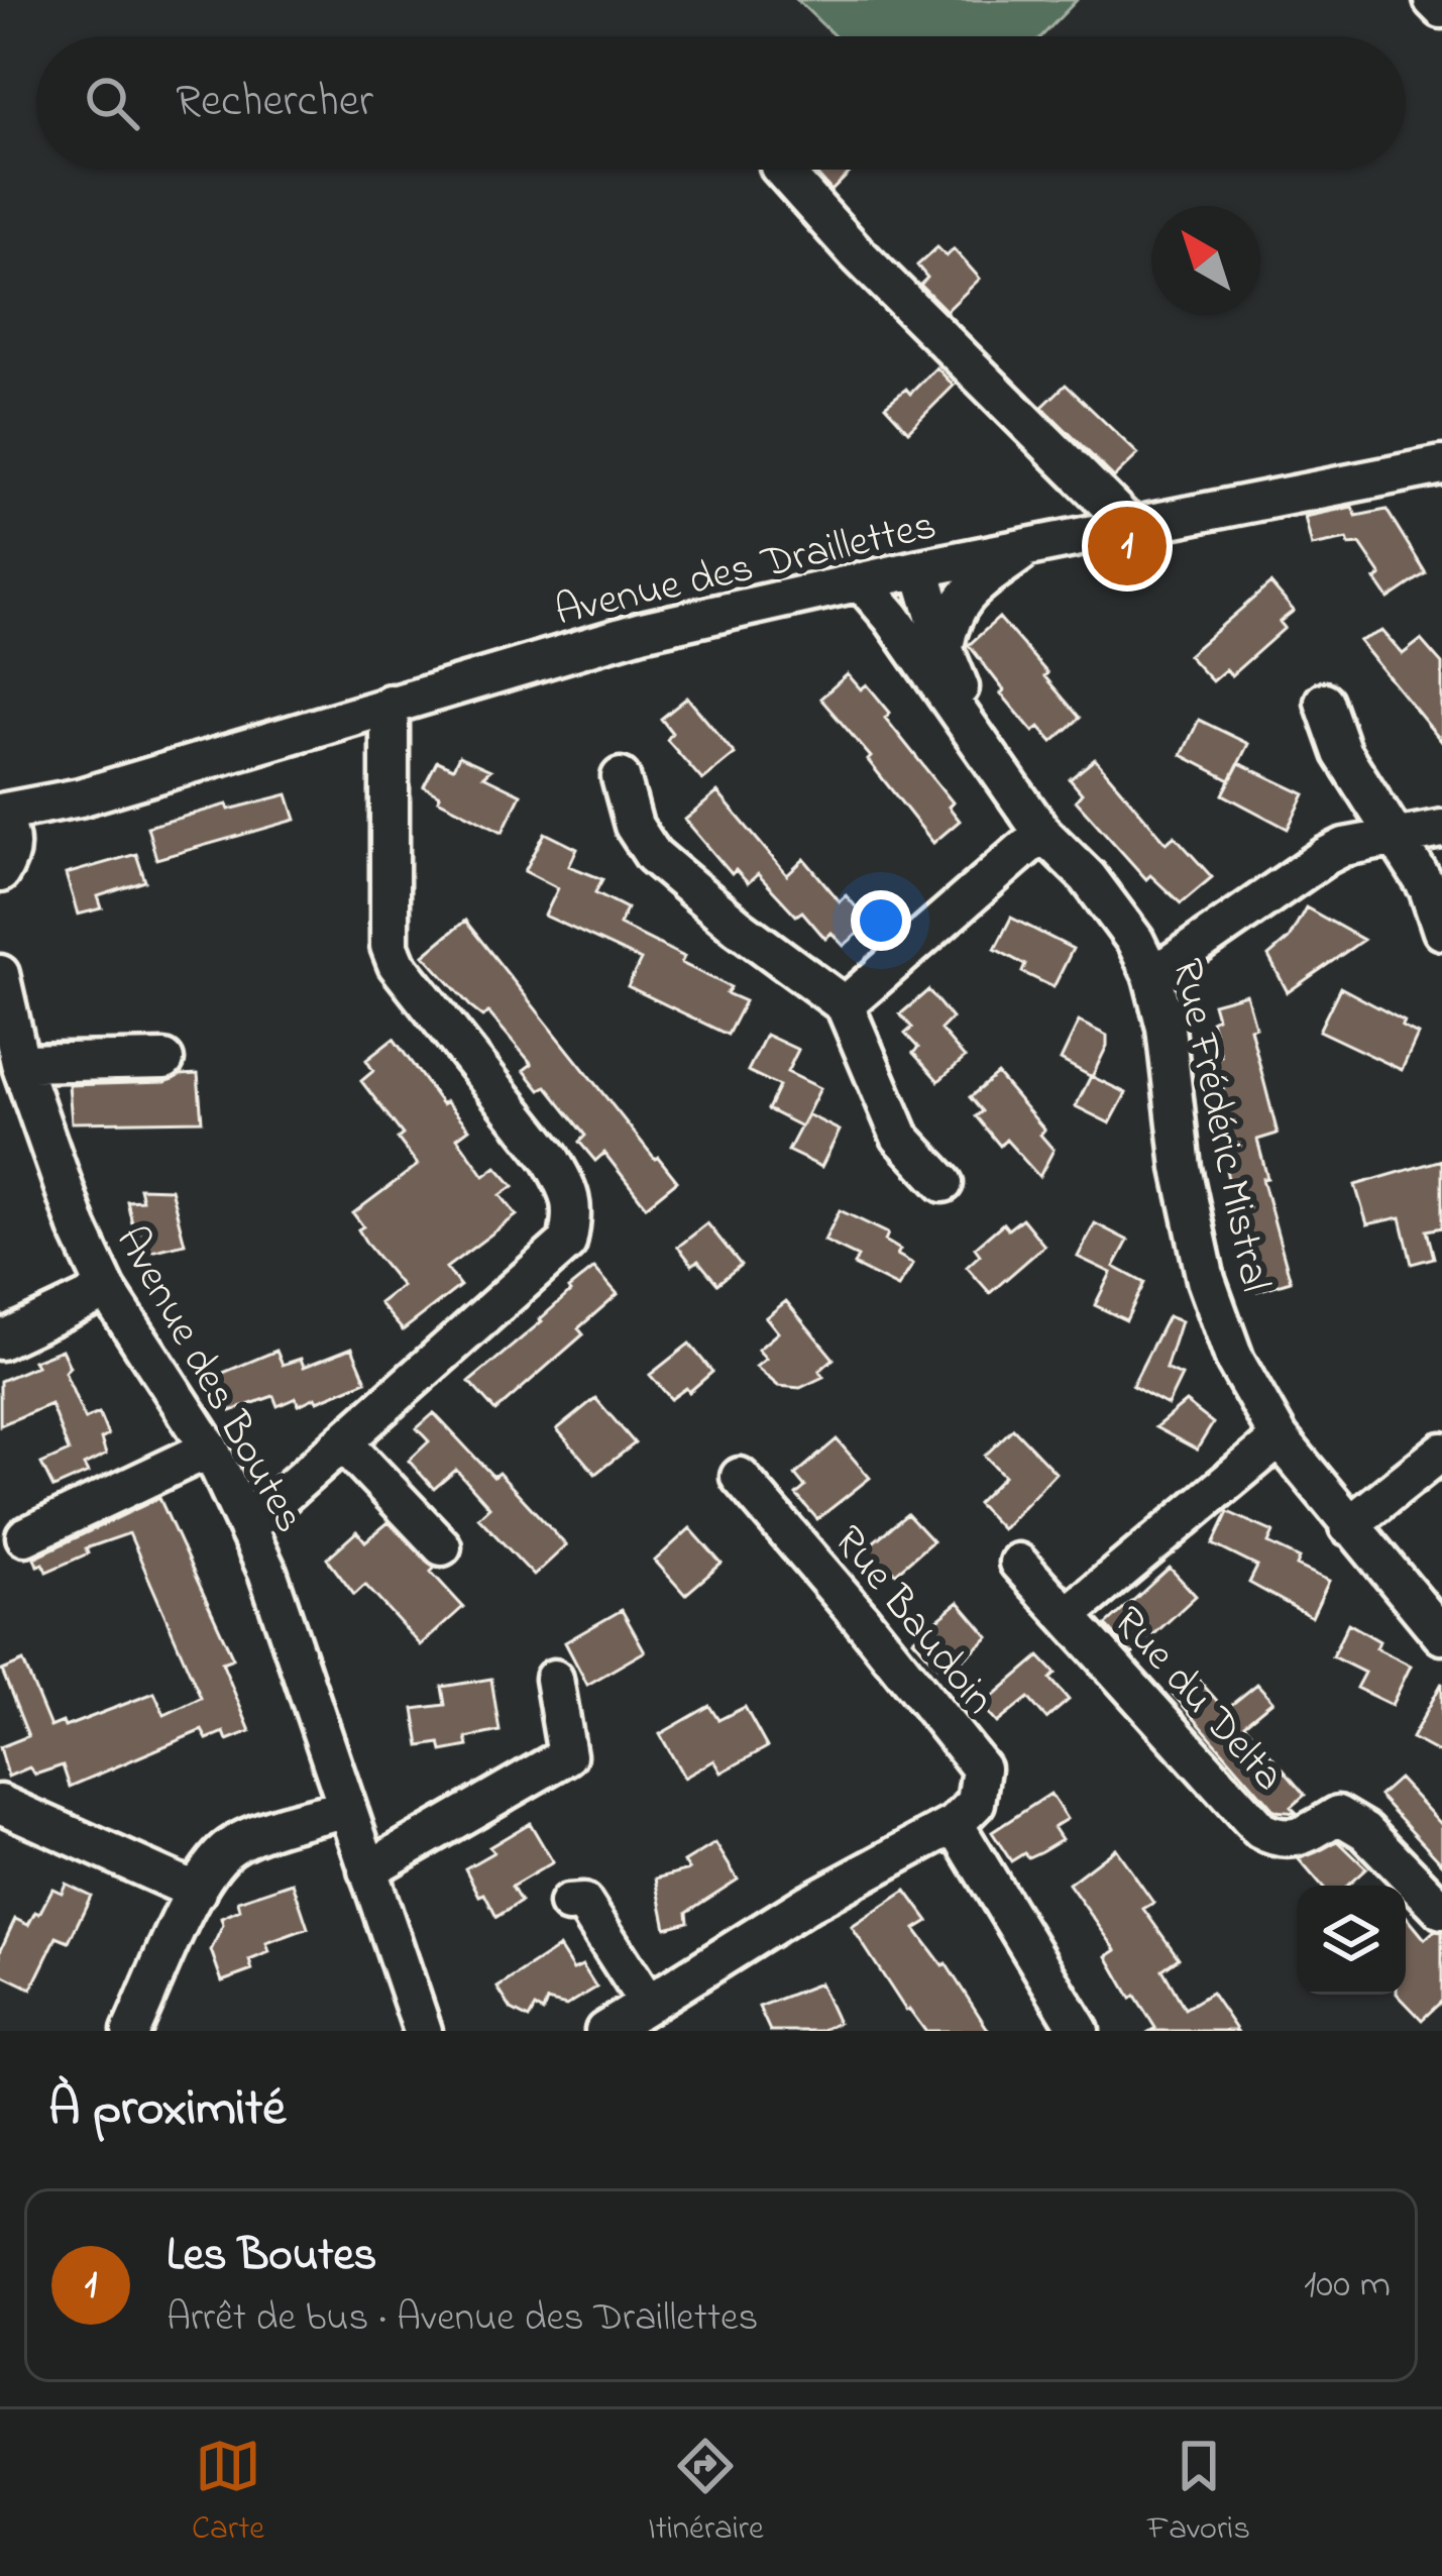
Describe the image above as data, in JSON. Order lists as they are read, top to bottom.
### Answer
{
  "streets": {
    "street": [
      "Avenue des Draillettes",
      "Rue Frédéric Mistral",
      "Avenue des Boutes",
      "Rue Baudoin",
      "Rue du Delta"
    ]
  },
  "crossings": [
    ["Avenue des Draillettes", "Rue Frédéric Mistral"]
  ],
  "north": "top left",
  "page": {
    "search": "Rechercher",
    "pins": "1",
    "heading": "À proximité",
    "list": [
      {
        "mark": "1",
        "name": "Les Boutes",
        "note": "Arrêt de bus · Avenue des Draillettes",
        "value": "100 m"
      }
    ],
    "nav": ["Carte", "Itinéraire", "Favoris"]
  }
}
